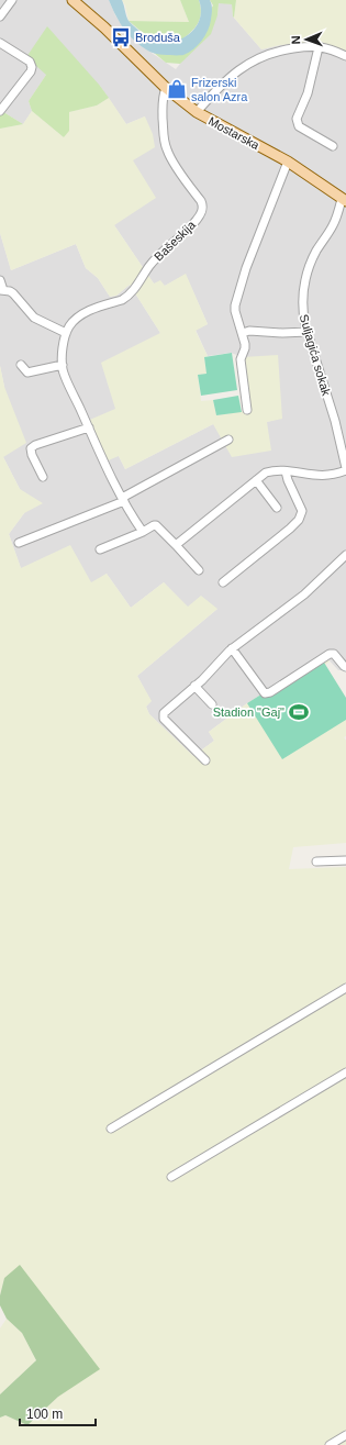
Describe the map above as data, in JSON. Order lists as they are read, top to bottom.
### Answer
{
  "streets": {
    "main road": ["Mostarska"],
    "street": ["Bašeskija", "Suljagića sokak"]
  },
  "crossings": [
    ["Mostarska", "Bašeskija"],
    ["Mostarska", "Suljagića sokak"]
  ],
  "places": {
    "bus stop": ["Broduša"],
    "shop": ["Frizerski salon Azra"],
    "sports": ["Stadion \"Gaj\""]
  },
  "scale_bar": "100 m",
  "north": "left"
}
